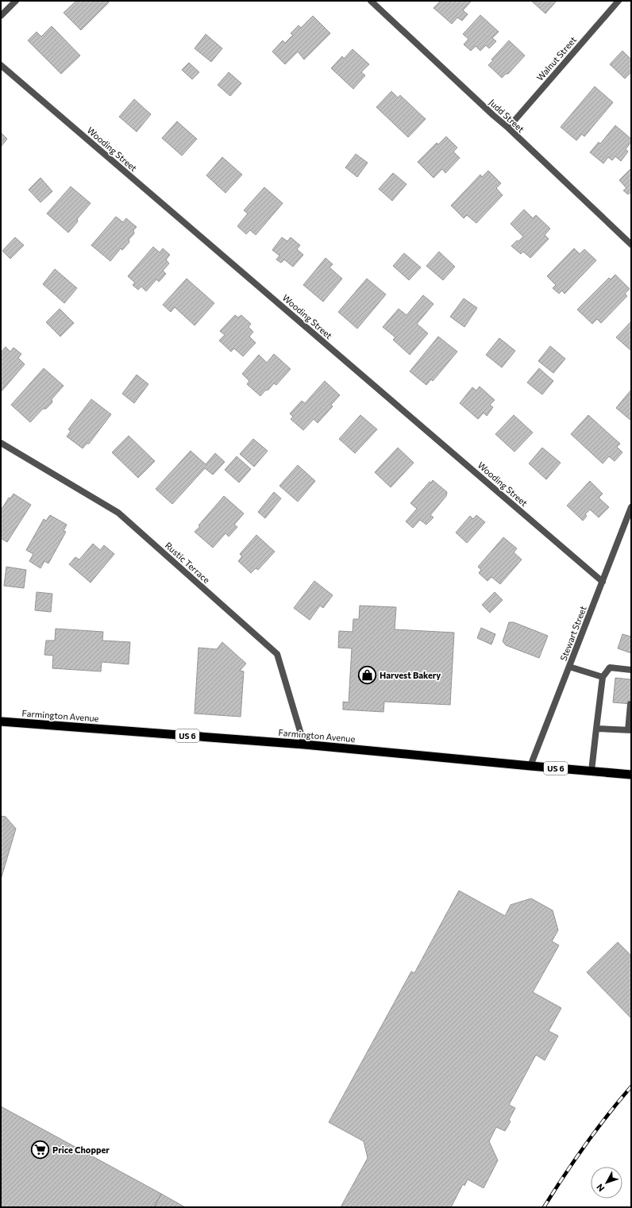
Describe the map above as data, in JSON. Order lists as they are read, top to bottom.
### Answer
{
  "streets": {
    "highway": ["Farmington Avenue", "US 6"],
    "street": [
      "Walnut Street",
      "Judd Street",
      "Wooding Street",
      "Rustic Terrace",
      "Stewart Street"
    ]
  },
  "crossings": [
    ["Walnut Street", "Judd Street"],
    ["Wooding Street", "Stewart Street"],
    ["Rustic Terrace", "Farmington Avenue"],
    ["Stewart Street", "Farmington Avenue"]
  ],
  "places": {
    "shop": ["Harvest Bakery"],
    "supermarket": ["Price Chopper"]
  },
  "north": "bottom left"
}
